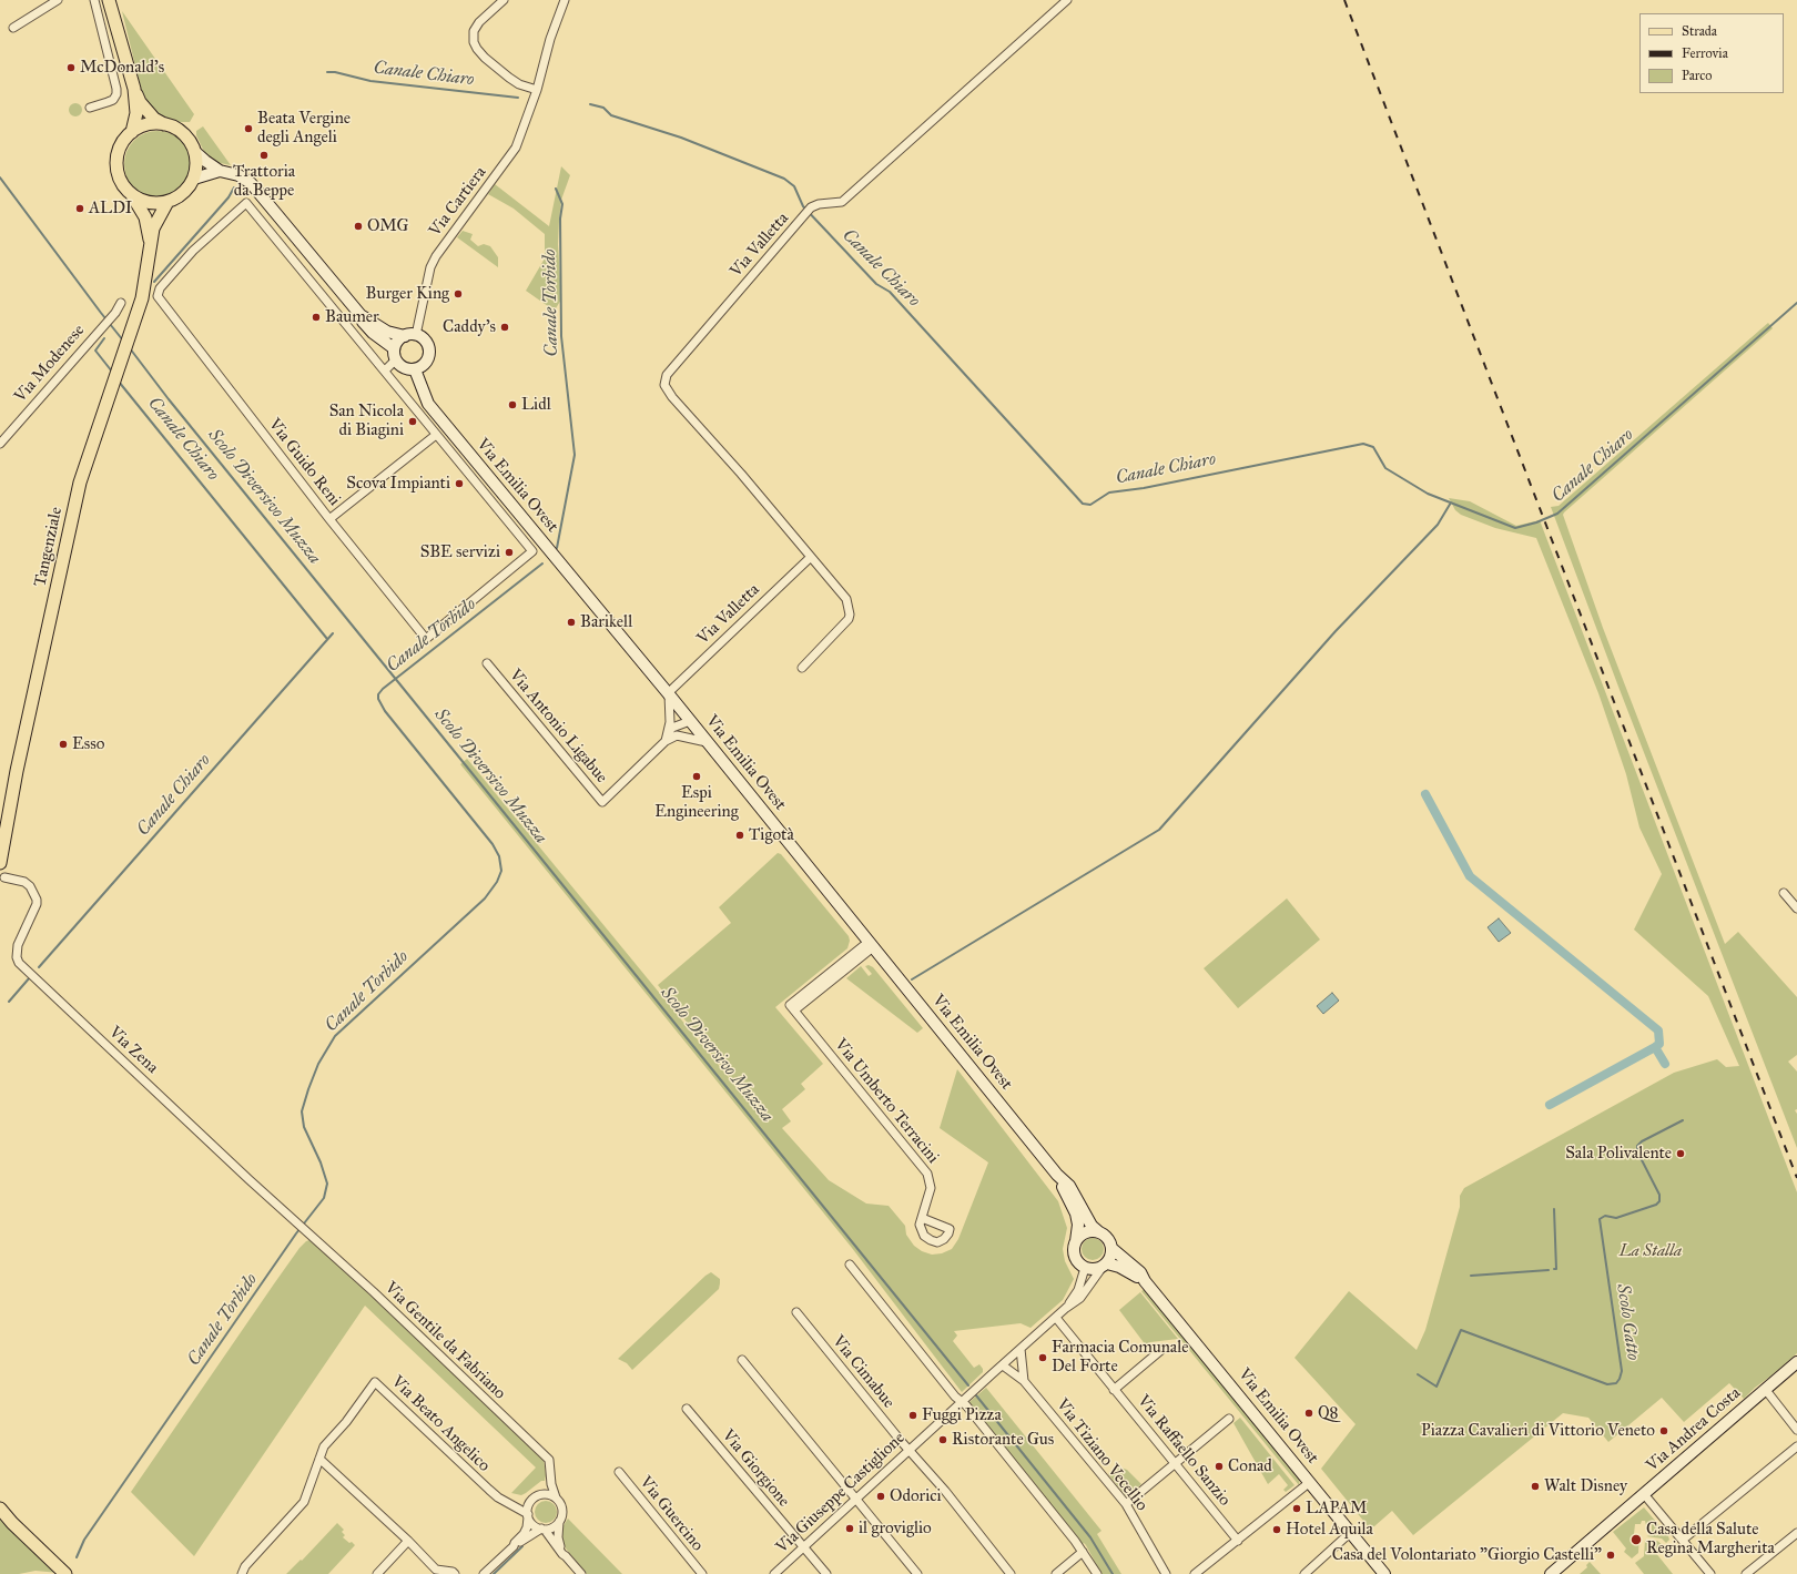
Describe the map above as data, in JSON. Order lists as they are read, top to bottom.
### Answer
{
  "streets": {
    "main road": ["Via Emilia Ovest", "Tangenziale", "Via Andrea Costa"],
    "street": [
      "Via Cartiera",
      "Via Valletta",
      "Via Modenese",
      "Via Guido Reni",
      "Via Antonio Ligabue",
      "Via Zena",
      "Via Umberto Terracini",
      "Via Gentile da Fabriano",
      "Via Cimabue",
      "Via Beato Angelico",
      "Via Raffaello Sanzio",
      "Via Tiziano Vecellio",
      "Via Giorgione",
      "Via Giuseppe Castiglione",
      "Via Guercino"
    ]
  },
  "crossings": [
    ["Via Cartiera", "Via Emilia Ovest"],
    ["Via Valletta", "Via Emilia Ovest"],
    ["Via Valletta", "Via Antonio Ligabue"],
    ["Via Guido Reni", "Via Emilia Ovest"],
    ["Via Emilia Ovest", "Via Antonio Ligabue"],
    ["Via Emilia Ovest", "Via Umberto Terracini"],
    ["Via Emilia Ovest", "Via Giuseppe Castiglione"],
    ["Via Zena", "Via Gentile da Fabriano"],
    ["Via Gentile da Fabriano", "Via Beato Angelico"],
    ["Via Cimabue", "Via Giuseppe Castiglione"],
    ["Via Raffaello Sanzio", "Via Giuseppe Castiglione"],
    ["Via Tiziano Vecellio", "Via Giuseppe Castiglione"],
    ["Via Giorgione", "Via Giuseppe Castiglione"]
  ],
  "water": [
    "Canale Chiaro",
    "Canale Torbido",
    "Scolo Diversivo Muzza",
    "Scolo Gatto"
  ],
  "parks": ["La Stalla"],
  "places": [
    "McDonald's",
    "Beata Vergine degli Angeli",
    "Trattoria da Beppe",
    "ALDI",
    "OMG",
    "Burger King",
    "Baumer",
    "Caddy's",
    "Lidl",
    "San Nicola di Biagini",
    "Scova Impianti",
    "SBE servizi",
    "Barikell",
    "Esso",
    "Espi Engineering",
    "Tigotà",
    "Sala Polivalente",
    "Farmacia Comunale Del Forte",
    "Q8",
    "Fuggi Pizza",
    "Piazza Cavalieri di Vittorio Veneto",
    "Ristorante Gus",
    "Conad",
    "Walt Disney",
    "Odorici",
    "LAPAM",
    "il groviglio",
    "Hotel Aquila",
    "Casa della Salute Regina Margherita",
    "Casa del Volontariato \"Giorgio Castelli\""
  ],
  "legend": ["Strada", "Ferrovia", "Parco"]
}
